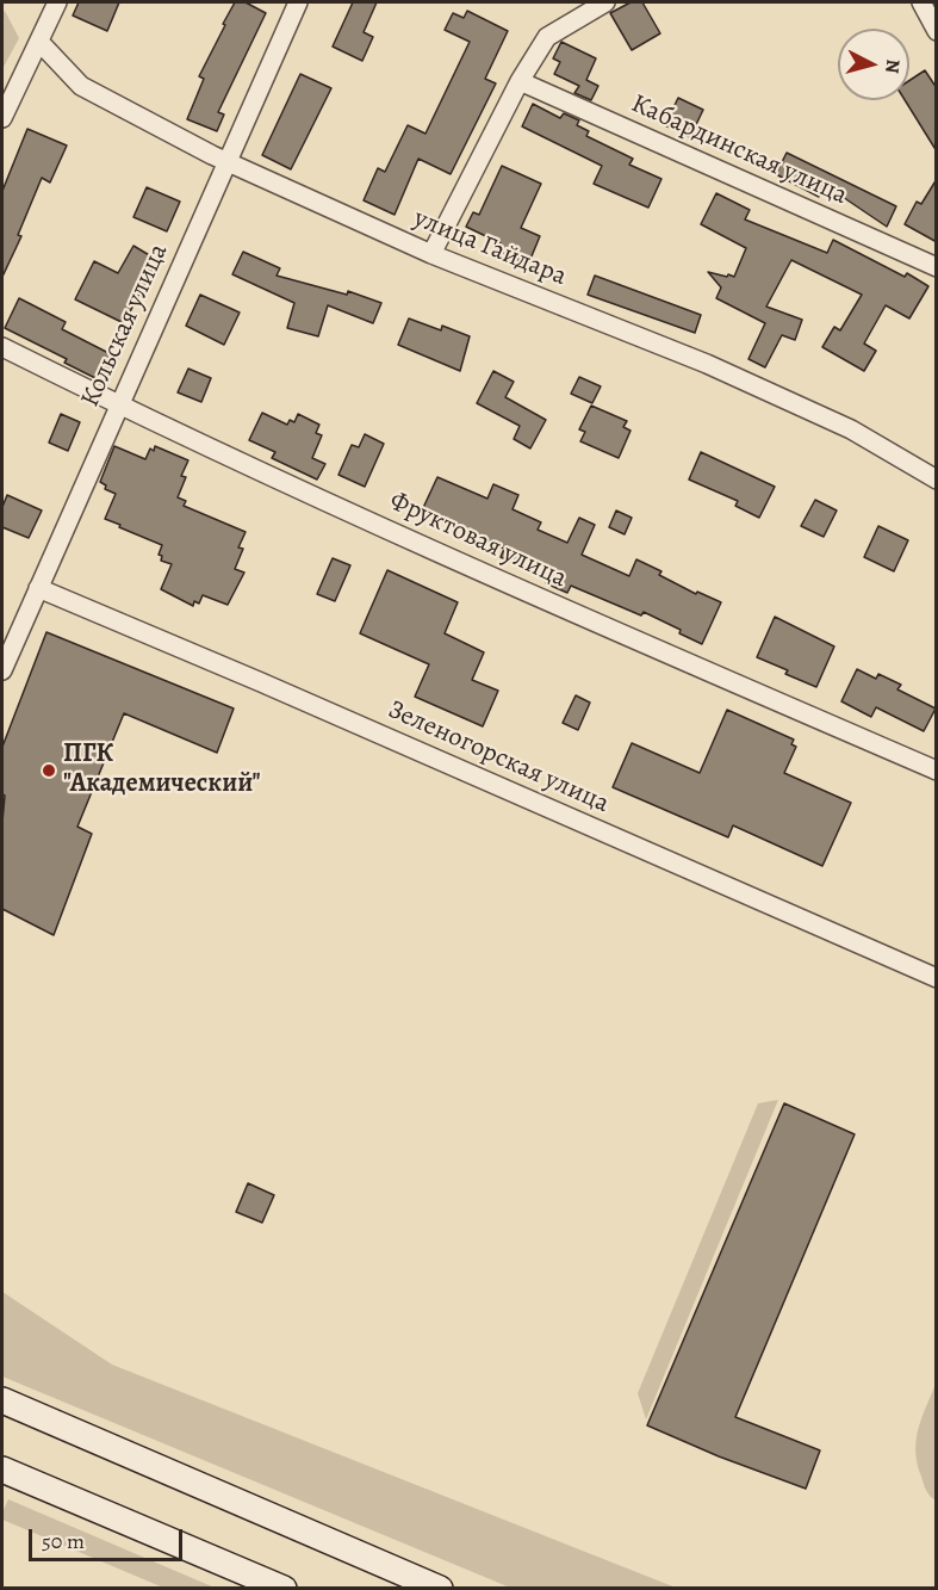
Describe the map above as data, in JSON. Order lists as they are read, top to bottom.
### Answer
{
  "streets": {
    "street": [
      "Кабардинская улица",
      "улица Гайдара",
      "Кольская улица",
      "Фруктовая улица",
      "Зеленогорская улица"
    ]
  },
  "crossings": [
    ["улица Гайдара", "Кольская улица"],
    ["Кольская улица", "Фруктовая улица"],
    ["Кольская улица", "Зеленогорская улица"]
  ],
  "places": ["ПГК \"Академический\""],
  "scale_bar": "50 m",
  "north": "right"
}
